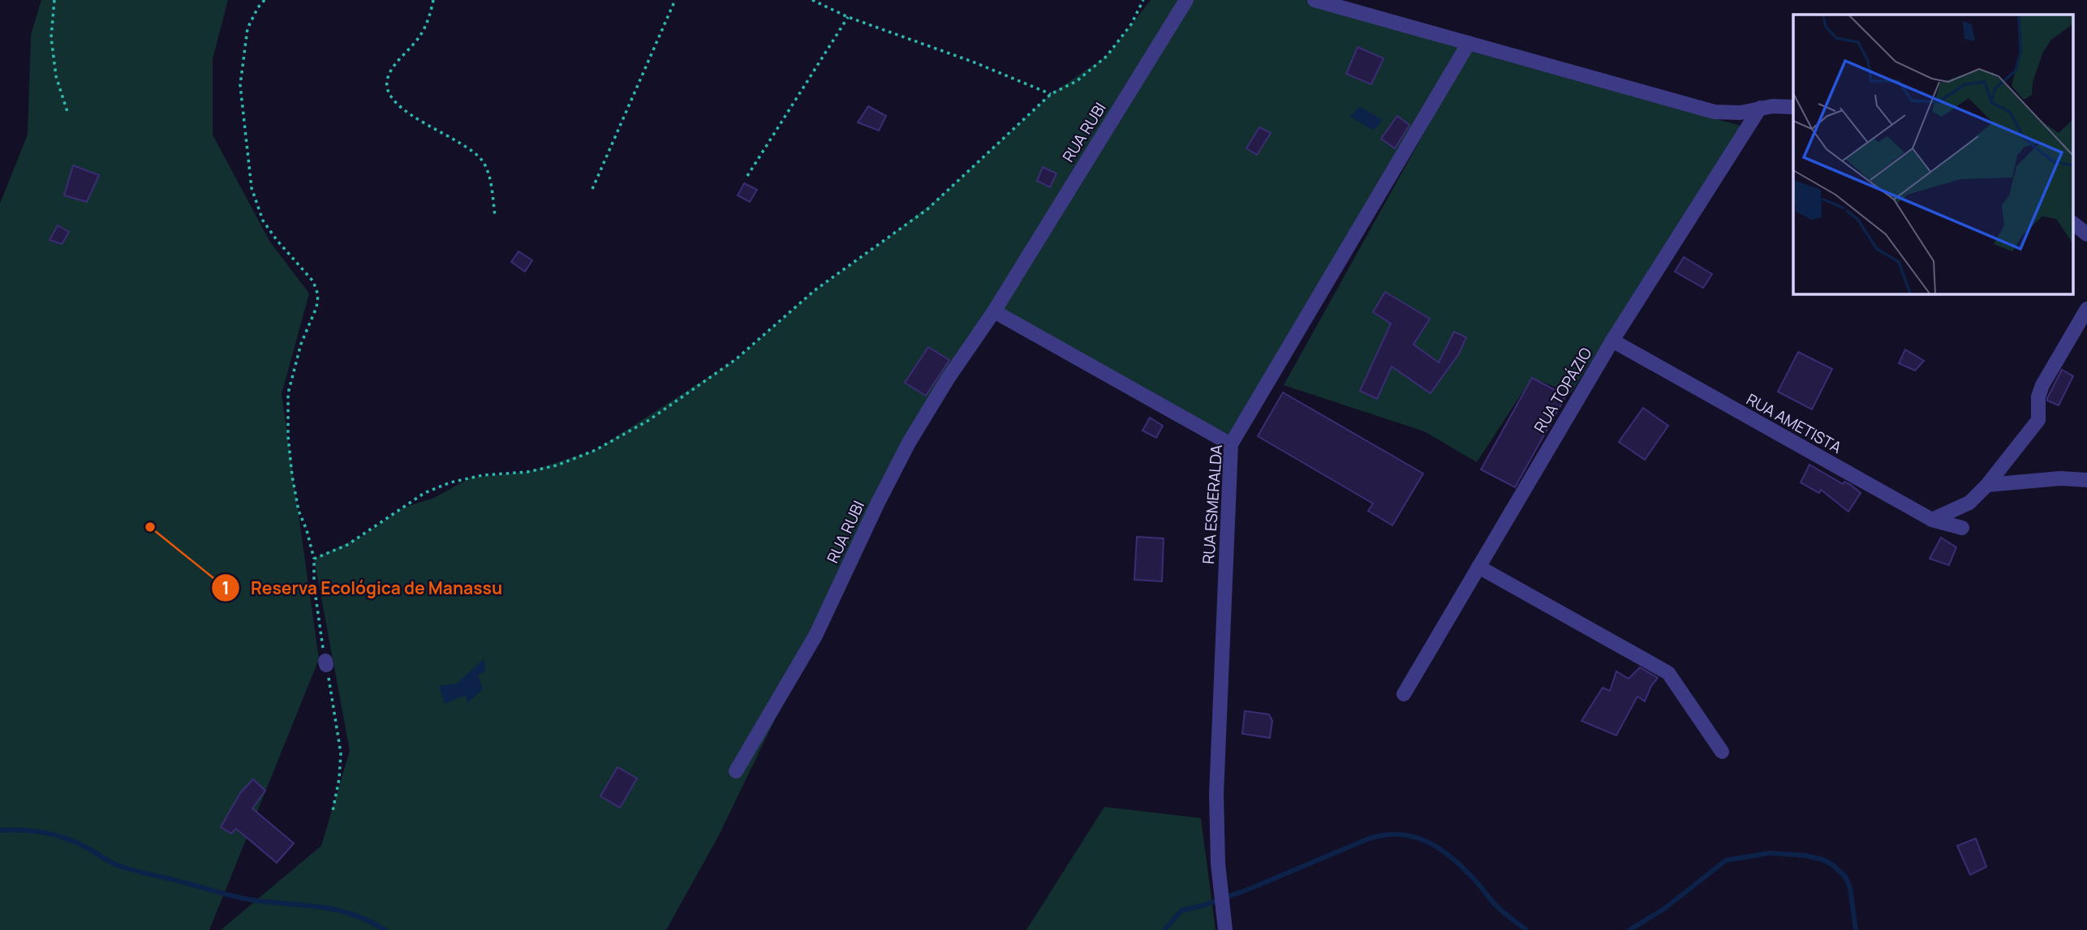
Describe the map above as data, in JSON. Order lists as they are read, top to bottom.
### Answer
{
  "streets": {
    "street": [
      "RUA RUBI",
      "RUA TOPÁZIO",
      "RUA AMETISTA",
      "RUA ESMERALDA"
    ]
  },
  "crossings": [
    ["RUA TOPÁZIO", "RUA AMETISTA"]
  ],
  "places": ["Reserva Ecológica de Manassu"]
}
